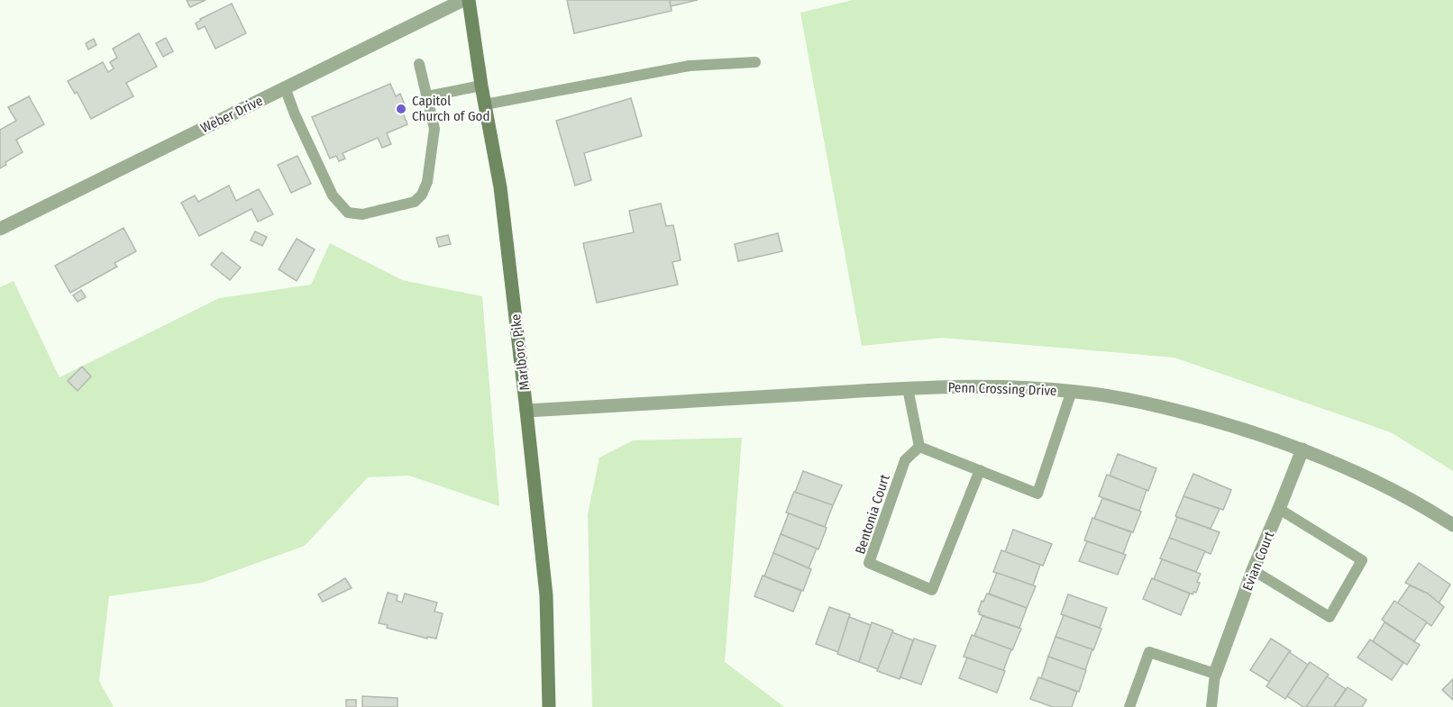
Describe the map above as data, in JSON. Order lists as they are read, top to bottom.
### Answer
{
  "streets": {
    "main road": ["Marlboro Pike"],
    "street": ["Weber Drive", "Penn Crossing Drive", "Evian Court"],
    "lane": ["Bentonia Court"]
  },
  "crossings": [
    ["Marlboro Pike", "Penn Crossing Drive"],
    ["Penn Crossing Drive", "Evian Court"]
  ],
  "places": ["Capitol Church of God"]
}
